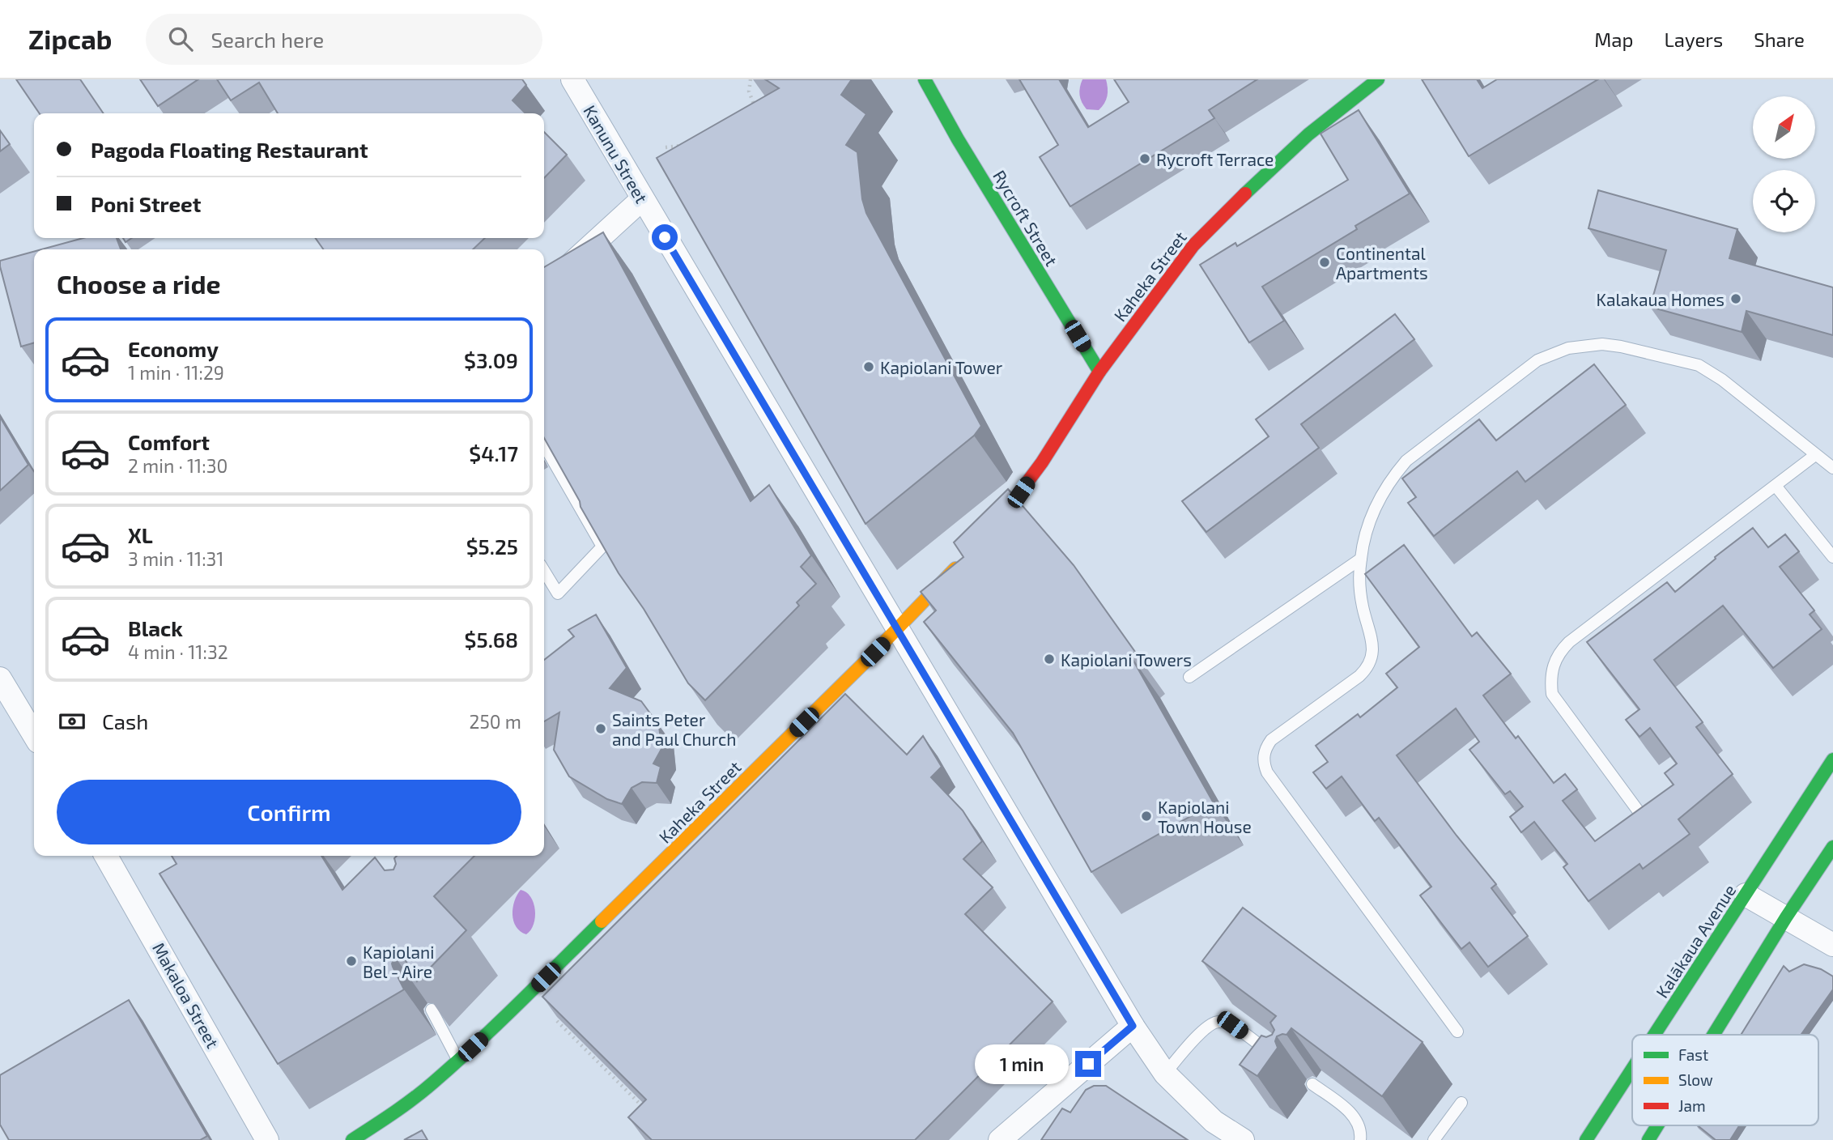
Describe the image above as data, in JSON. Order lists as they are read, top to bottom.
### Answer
{
  "streets": {
    "street": [
      "Kanunu Street",
      "Rycroft Street",
      "Kaheka Street",
      "Kalākaua Avenue",
      "Makaloa Street"
    ]
  },
  "crossings": [
    ["Kanunu Street", "Kaheka Street"],
    ["Rycroft Street", "Kaheka Street"]
  ],
  "places": [
    "Rycroft Terrace",
    "Continental Apartments",
    "Kalakaua Homes",
    "Kapiolani Tower",
    "Kapiolani Towers",
    "Saints Peter and Paul Church",
    "Kapiolani Town House",
    "Kapiolani Bel - Aire"
  ],
  "legend": ["Fast", "Slow", "Jam"],
  "north": "top right",
  "page": {
    "header": "Zipcab",
    "search": "Search here",
    "nav": ["Map", "Layers", "Share"],
    "banner": ["Pagoda Floating Restaurant", "Poni Street"],
    "heading": "Choose a ride",
    "list": [
      {
        "name": "Economy",
        "note": "1 min · 11:29",
        "value": "$3.09"
      },
      {
        "name": "Comfort",
        "note": "2 min · 11:30",
        "value": "$4.17"
      },
      {
        "name": "XL",
        "note": "3 min · 11:31",
        "value": "$5.25"
      },
      {
        "name": "Black",
        "note": "4 min · 11:32",
        "value": "$5.68"
      }
    ],
    "pay": ["Cash", "250 m"],
    "buttons": "Confirm",
    "bubble": "1 min"
  }
}
